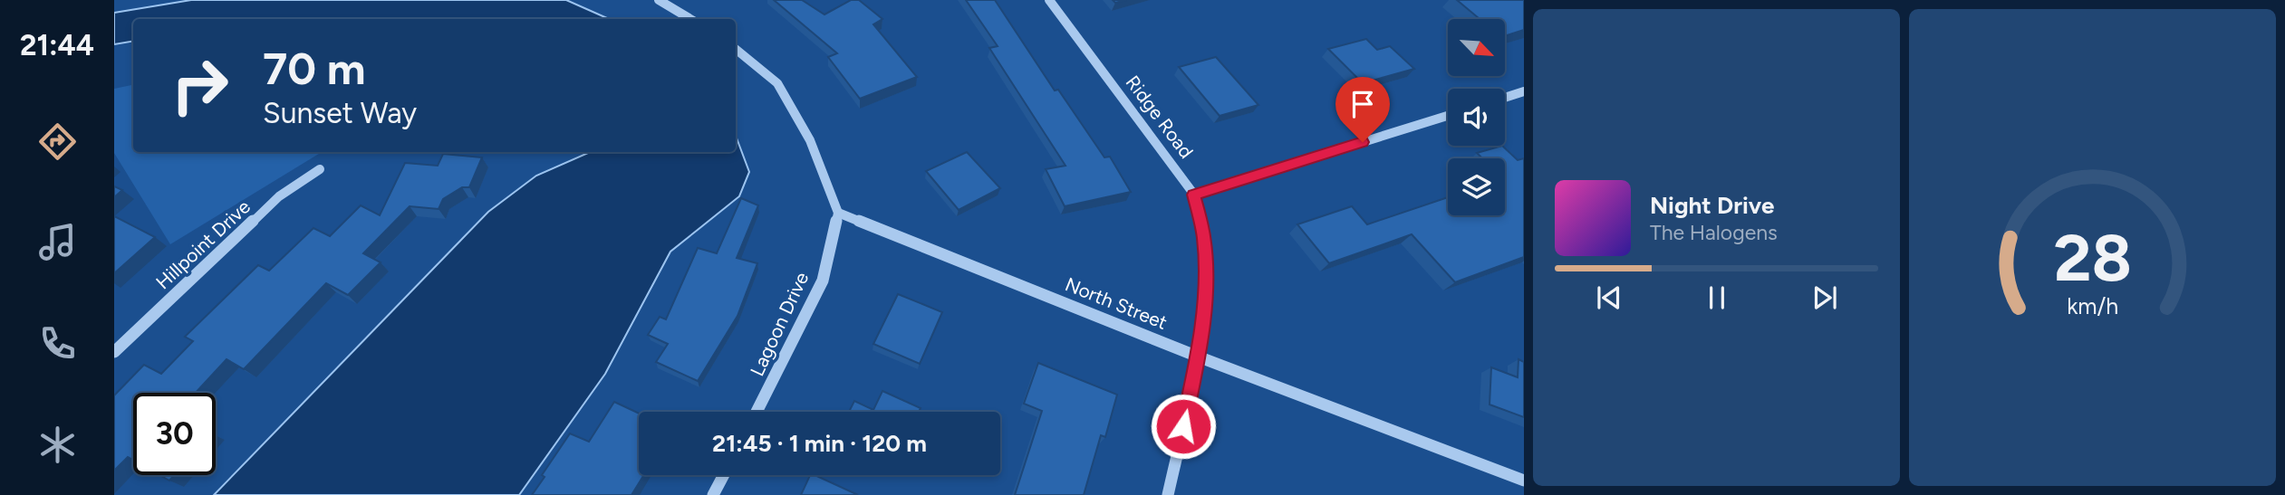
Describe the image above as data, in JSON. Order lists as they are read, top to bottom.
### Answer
{
  "streets": {
    "street": [
      "Ridge Road",
      "Hillpoint Drive",
      "North Street",
      "Lagoon Drive"
    ]
  },
  "crossings": [
    ["Ridge Road", "North Street"],
    ["North Street", "Lagoon Drive"]
  ],
  "north": "bottom right",
  "page": {
    "tabs": "21:44",
    "turn": ["70 m", "Sunset Way"],
    "song": ["Night Drive", "The Halogens"],
    "limit": "30",
    "trip": "21:45 · 1 min · 120 m",
    "gauge": ["28", "km/h"]
  }
}
